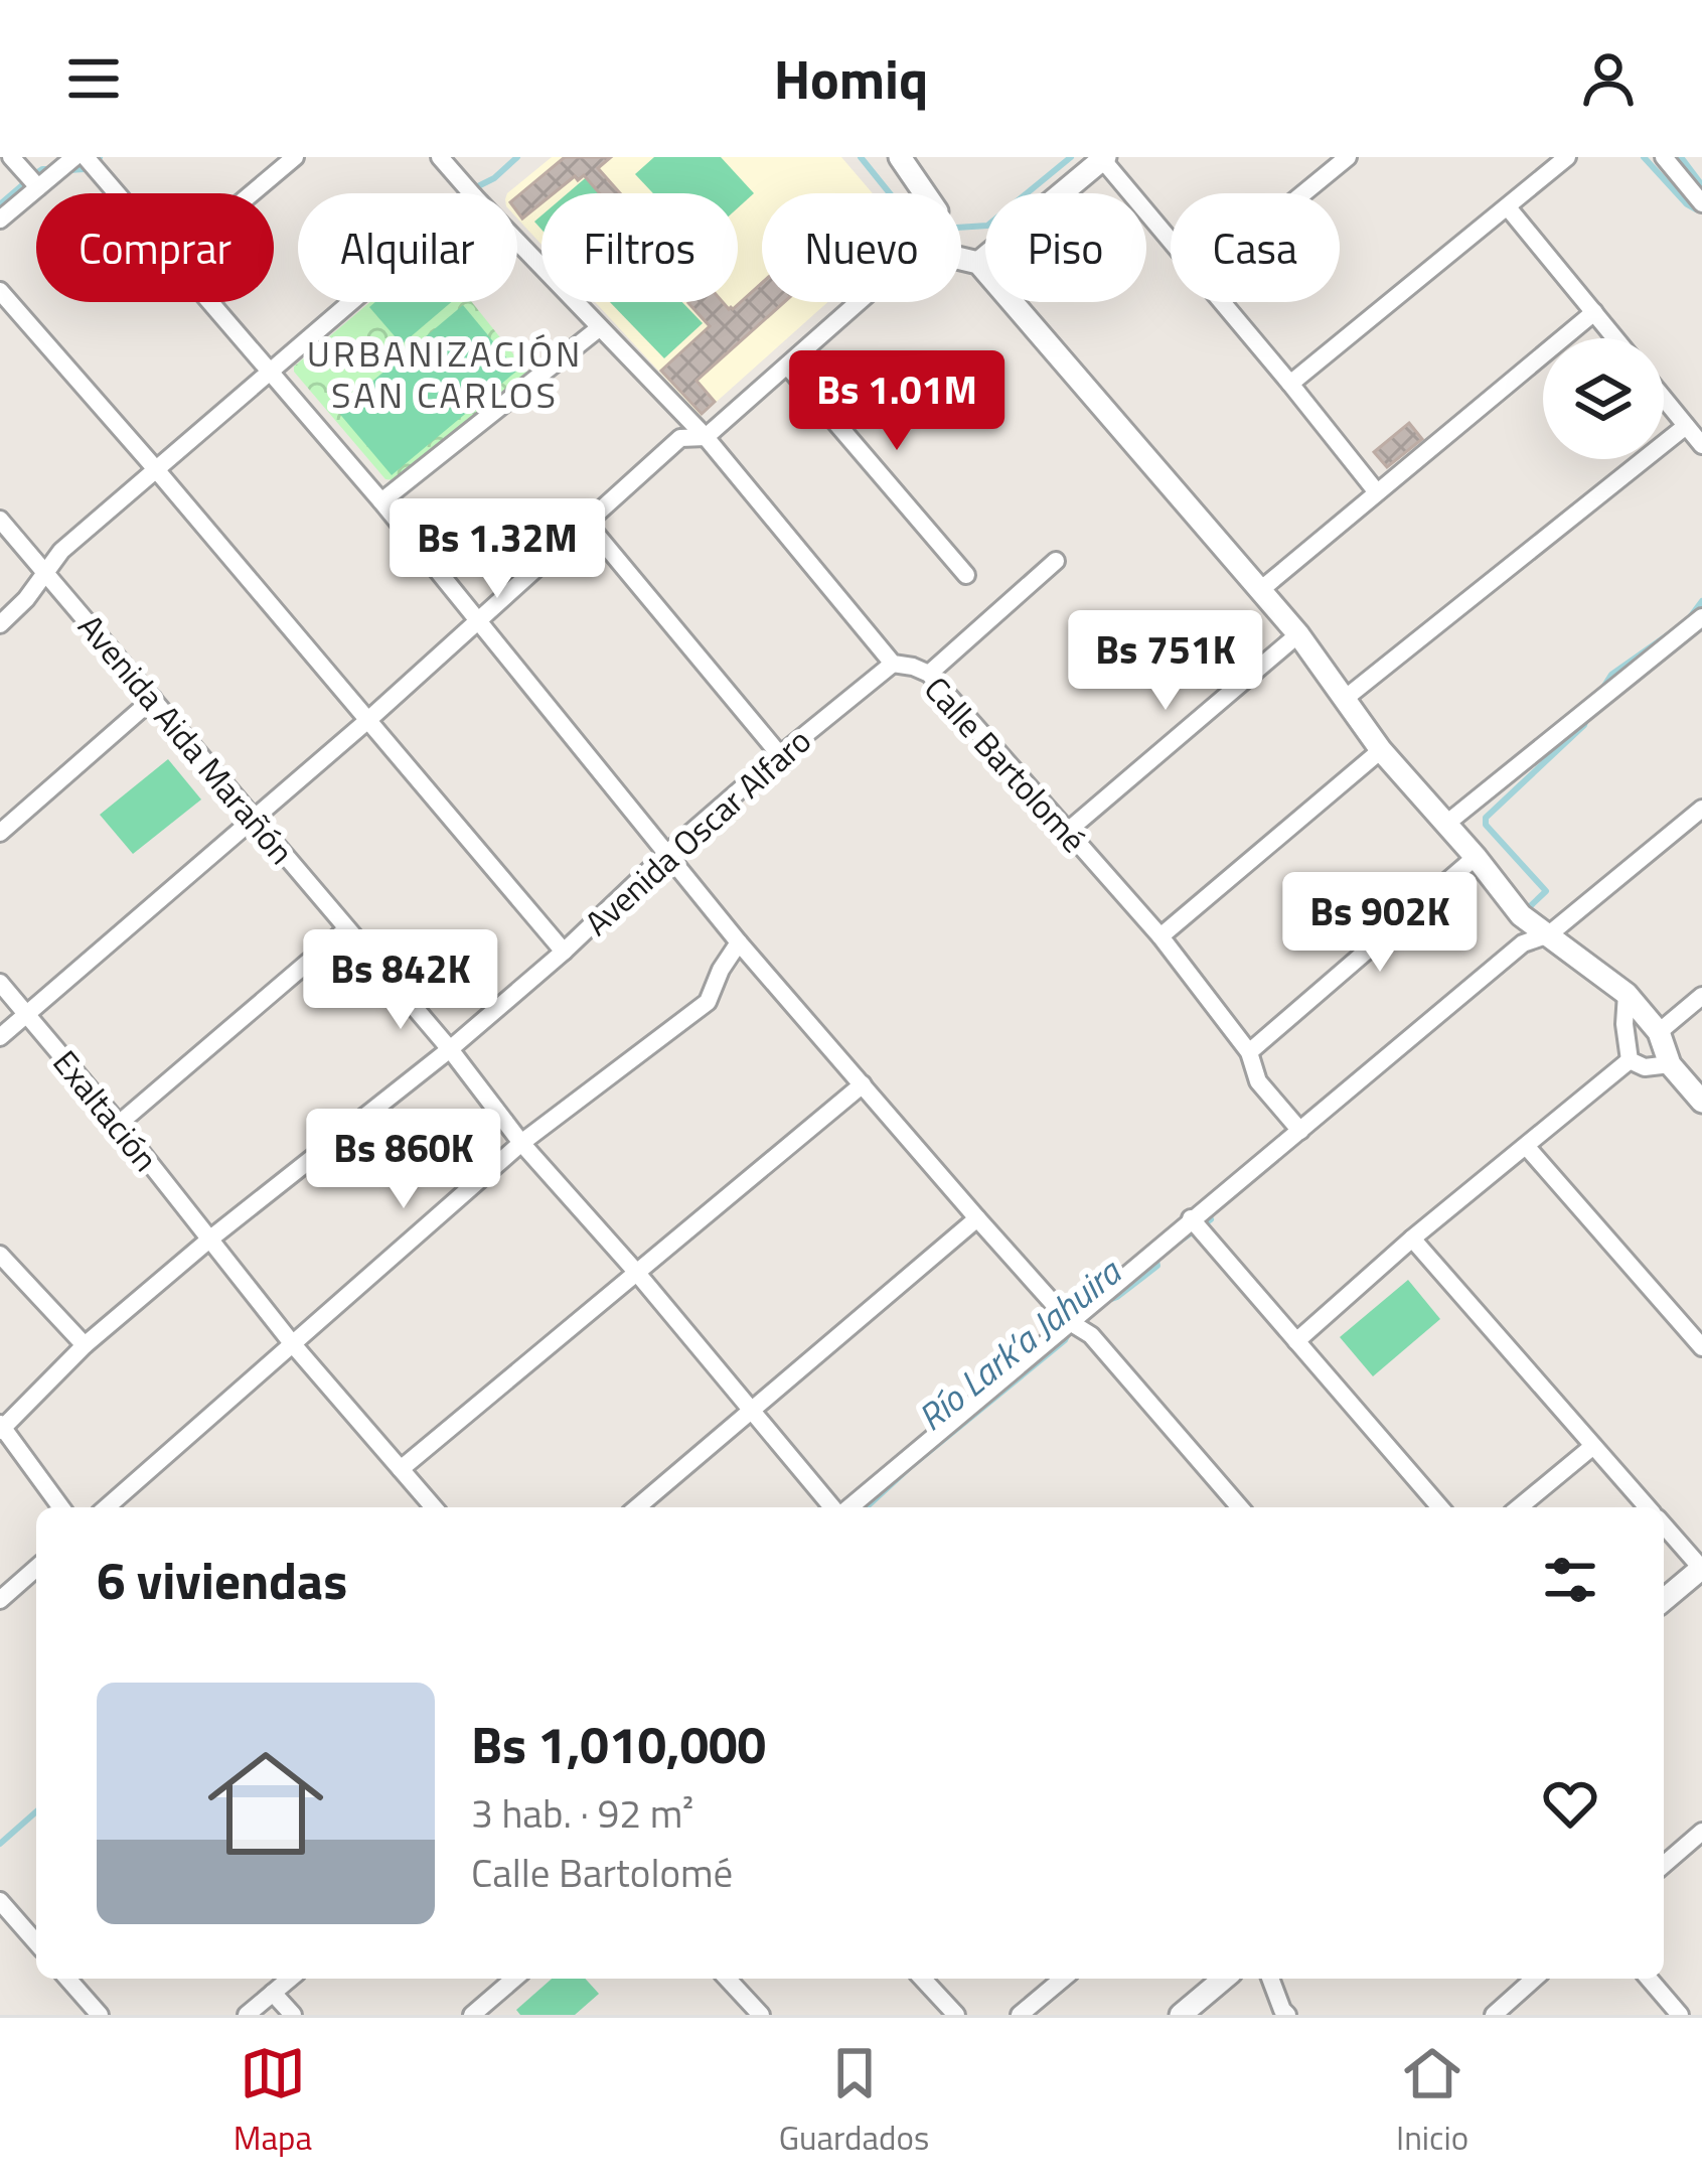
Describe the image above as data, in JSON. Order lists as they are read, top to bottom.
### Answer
{
  "streets": {
    "street": [
      "Avenida Aida Marañón",
      "Calle Bartolomé",
      "Avenida Oscar Alfaro",
      "Exaltación"
    ]
  },
  "crossings": [
    ["Avenida Aida Marañón", "Avenida Oscar Alfaro"],
    ["Calle Bartolomé", "Avenida Oscar Alfaro"],
    ["Avenida Oscar Alfaro", "Exaltación"]
  ],
  "districts": ["URBANIZACIÓN SAN CARLOS"],
  "water": ["Río Lark’a Jahuira"],
  "page": {
    "header": "Homiq",
    "chip": [
      "Comprar",
      "Alquilar",
      "Filtros",
      "Nuevo",
      "Piso",
      "Casa"
    ],
    "price": [
      "Bs 1.01M",
      "Bs 1.32M",
      "Bs 751K",
      "Bs 902K",
      "Bs 842K",
      "Bs 860K"
    ],
    "heading": "6 viviendas",
    "list": [
      {
        "name": "Bs 1,010,000",
        "note": "3 hab. · 92 m² · Calle Bartolomé"
      }
    ],
    "tabs": ["Mapa", "Guardados", "Inicio"]
  }
}
